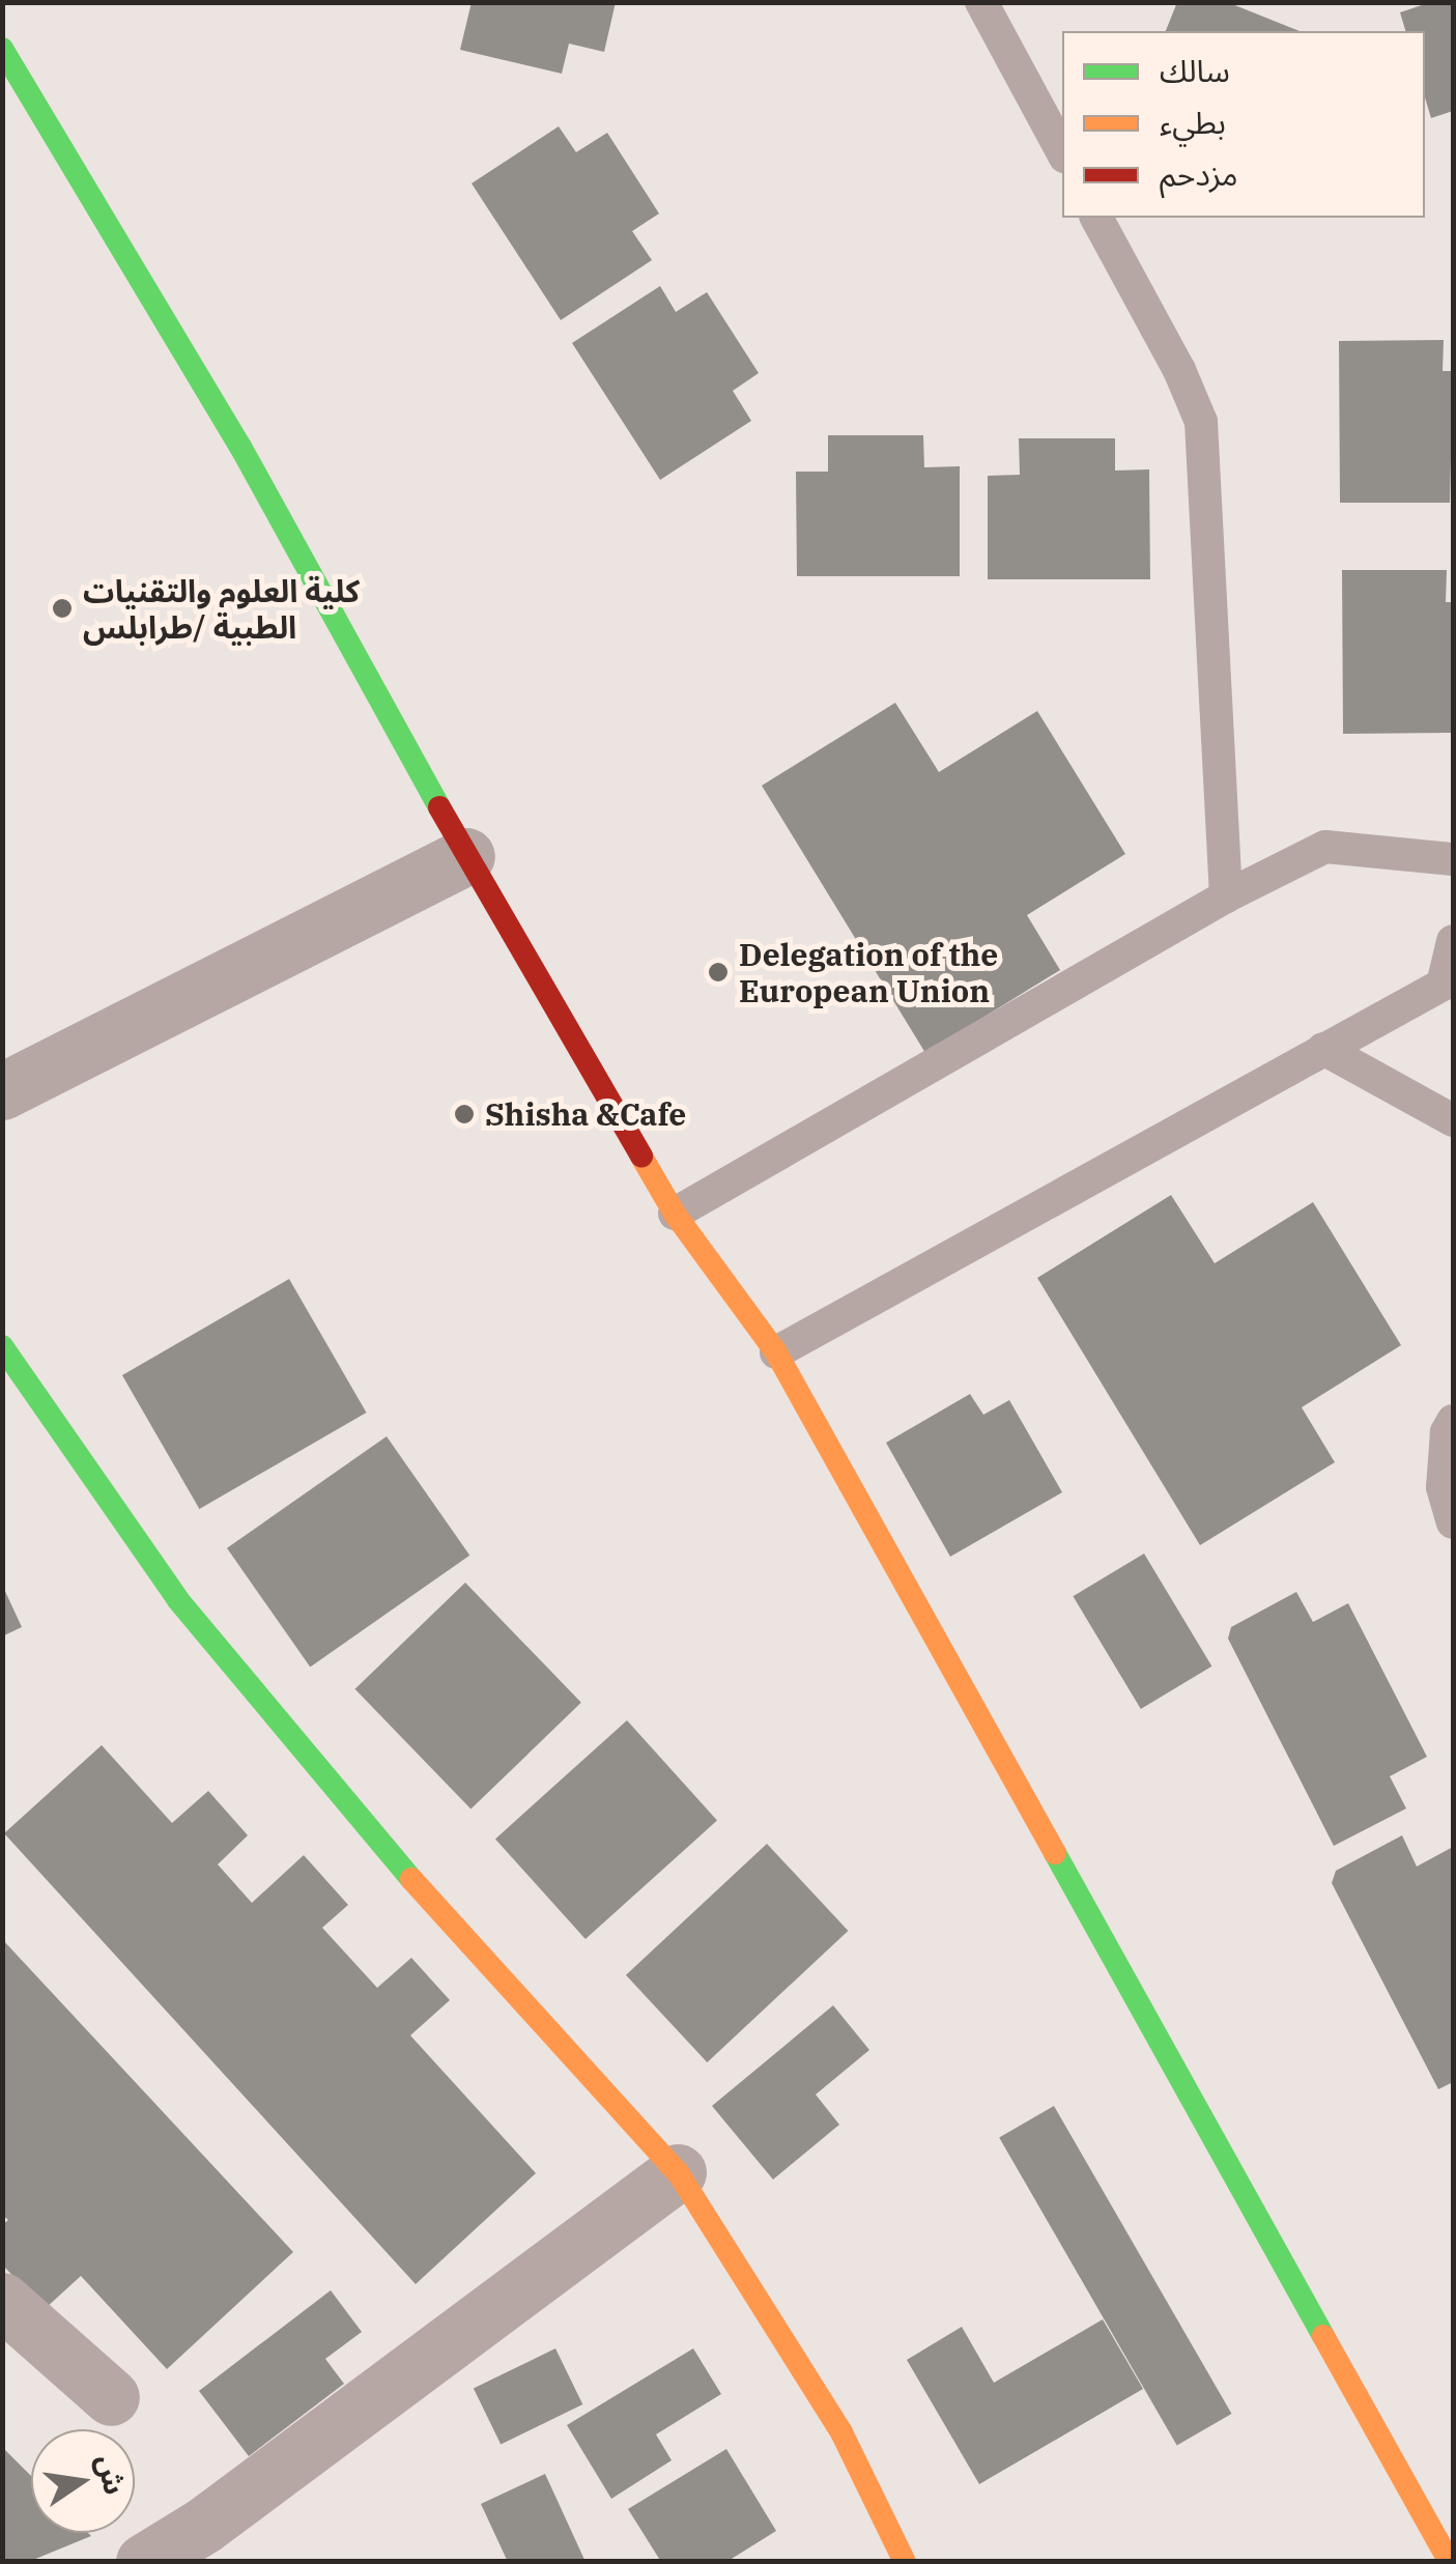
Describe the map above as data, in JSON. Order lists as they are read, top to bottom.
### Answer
{
  "places": ["كلية العلوم والتقنيات الطبية /طرابلس", "Delegation of the European Union", "Shisha &Cafe"],
  "legend": ["سالك", "بطيء", "مزدحم"],
  "north": "right"
}
